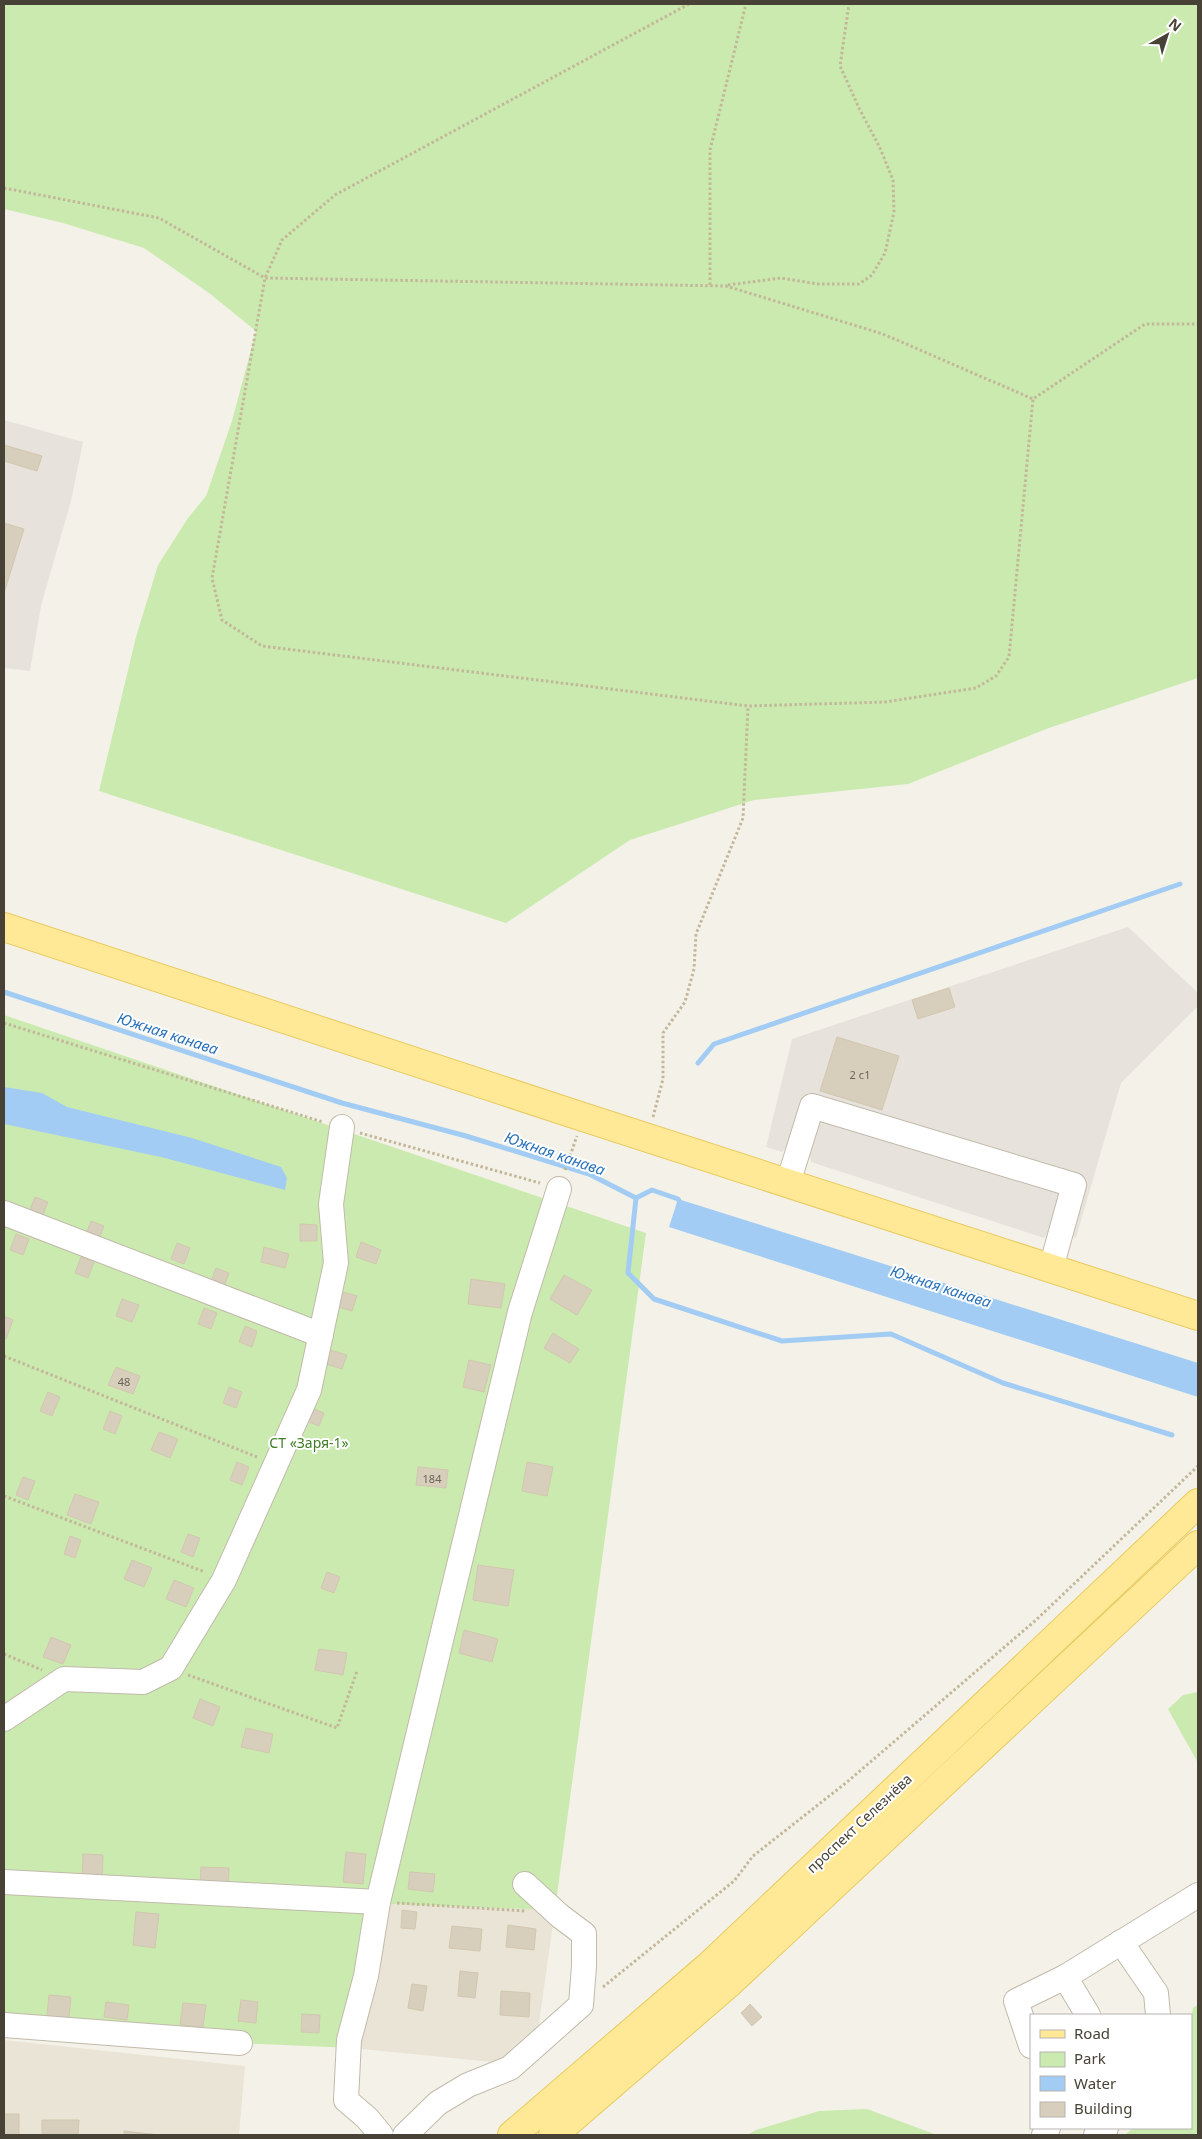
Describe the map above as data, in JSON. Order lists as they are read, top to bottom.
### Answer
{
  "streets": {
    "main road": ["проспект Селезнёва"]
  },
  "water": ["Южная канава"],
  "parks": ["СТ «Заря-1»"],
  "house_numbers": ["2 с1", "48", "184"],
  "legend": [
    "Road",
    "Park",
    "Water",
    "Building"
  ],
  "north": "top right"
}
